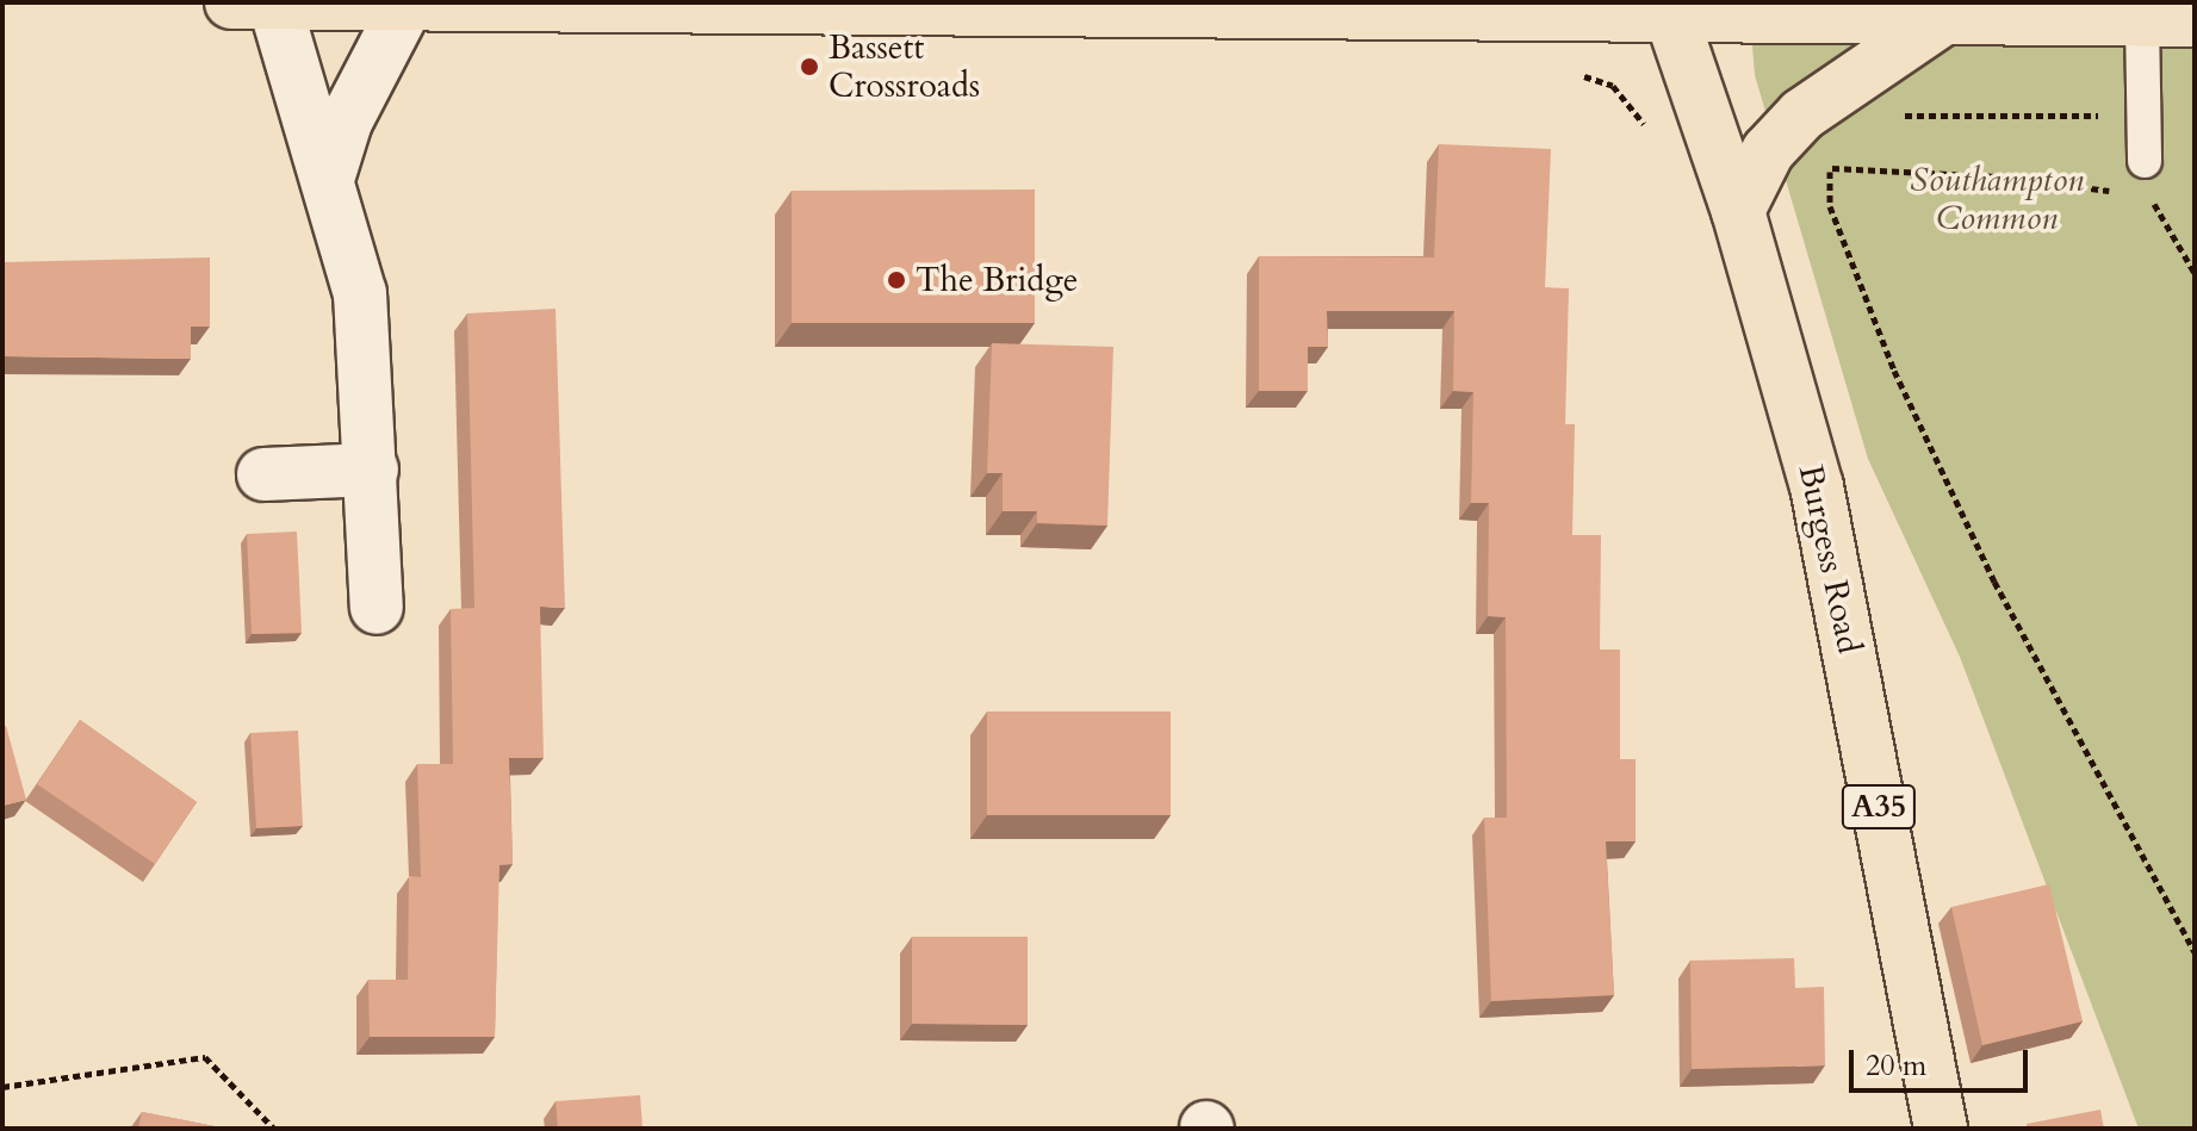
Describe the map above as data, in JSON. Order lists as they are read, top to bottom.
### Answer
{
  "streets": {
    "main road": ["Burgess Road", "A35"]
  },
  "parks": ["Southampton Common"],
  "places": ["Bassett Crossroads", "The Bridge"],
  "scale_bar": "20 m"
}
